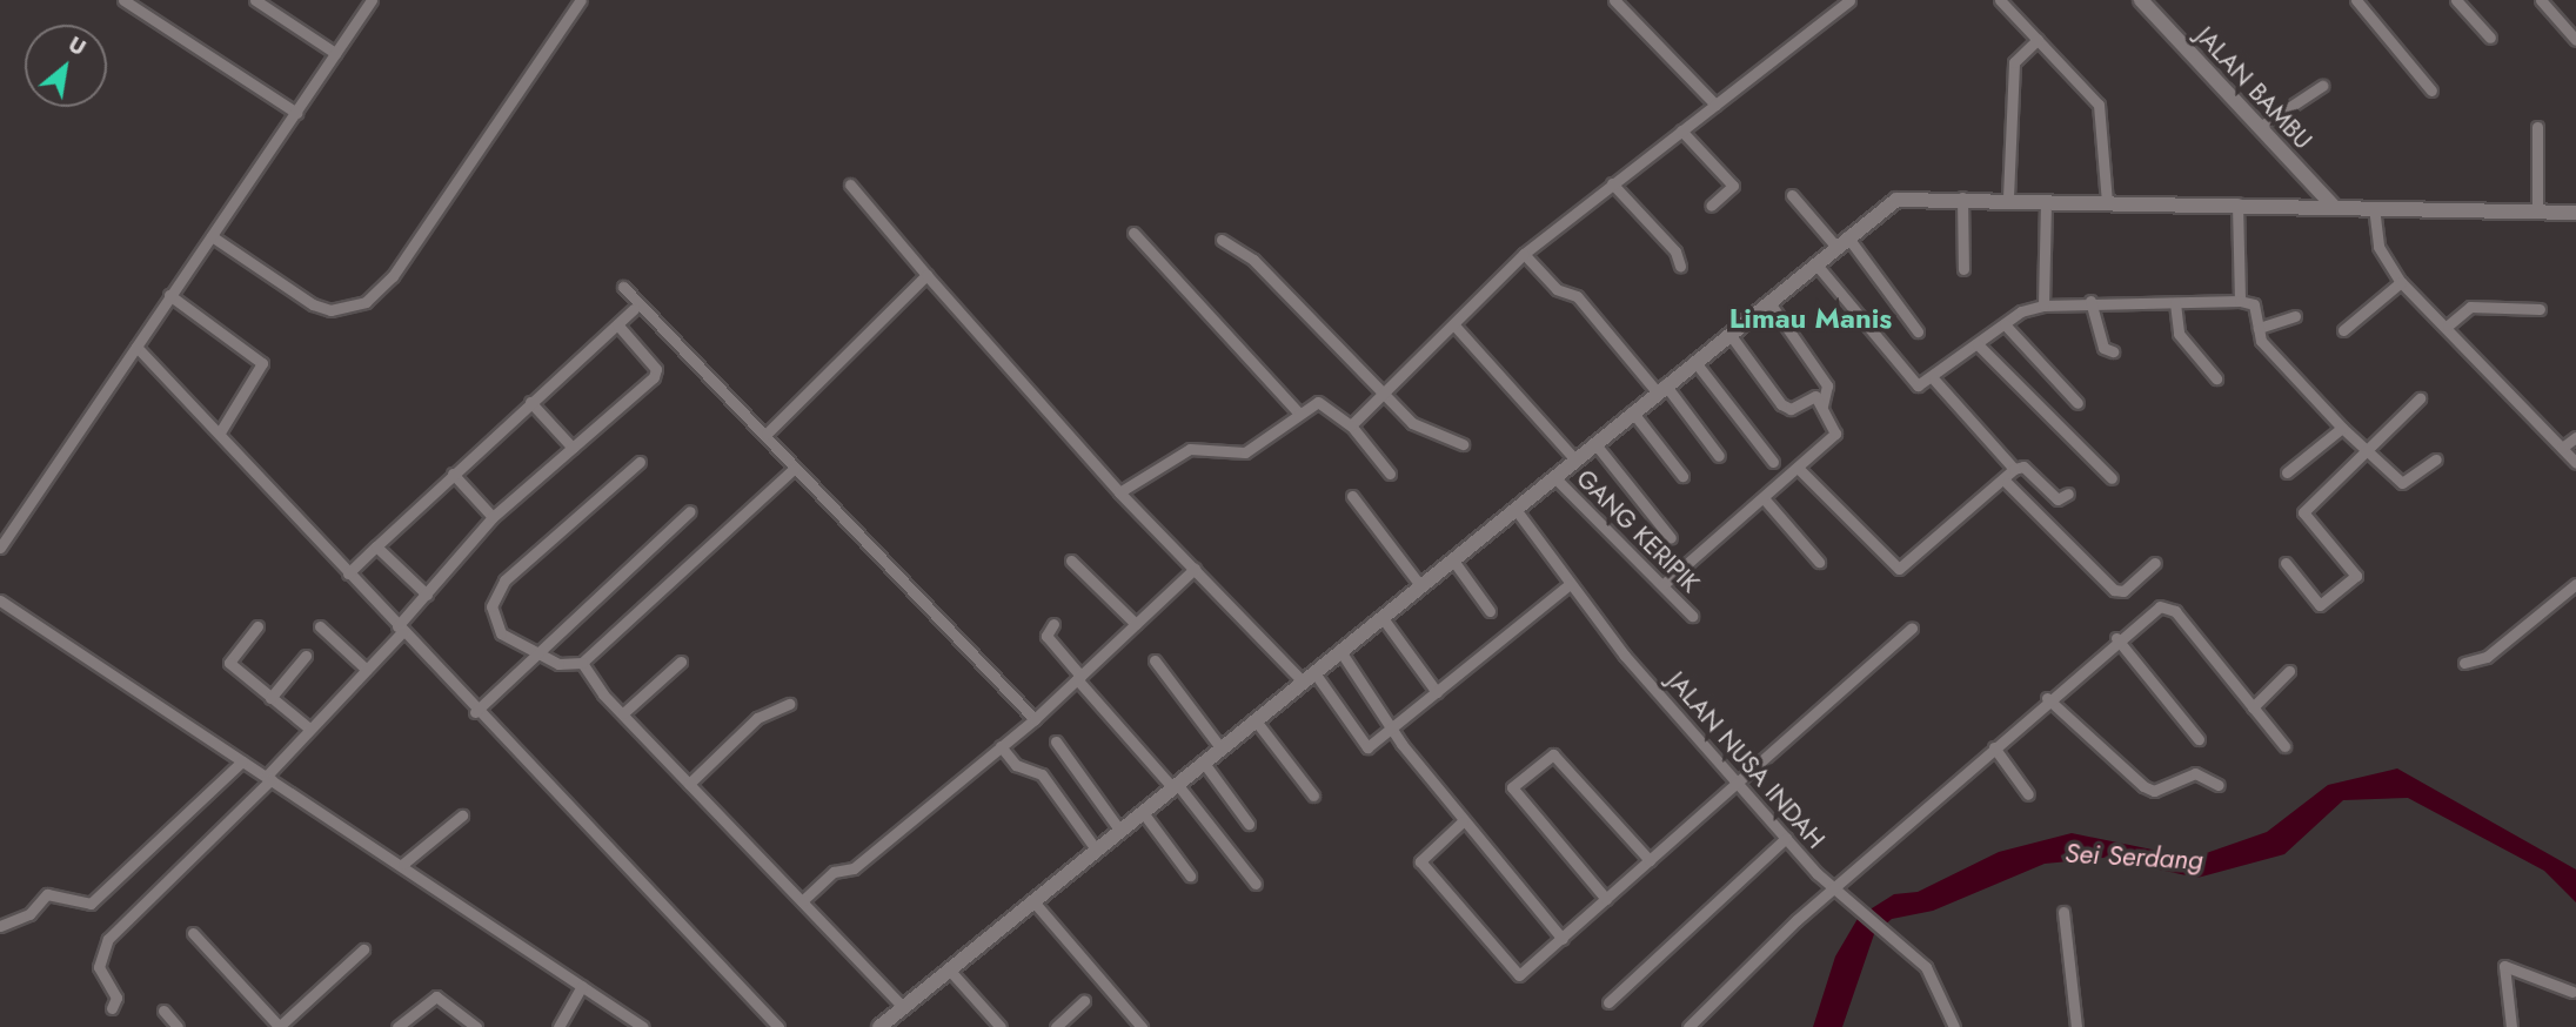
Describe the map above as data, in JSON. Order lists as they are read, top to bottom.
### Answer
{
  "streets": {
    "main road": ["JALAN BAMBU"],
    "street": ["GANG KERIPIK", "JALAN NUSA INDAH"]
  },
  "districts": ["Limau Manis"],
  "water": ["Sei Serdang"],
  "north": "top right"
}
